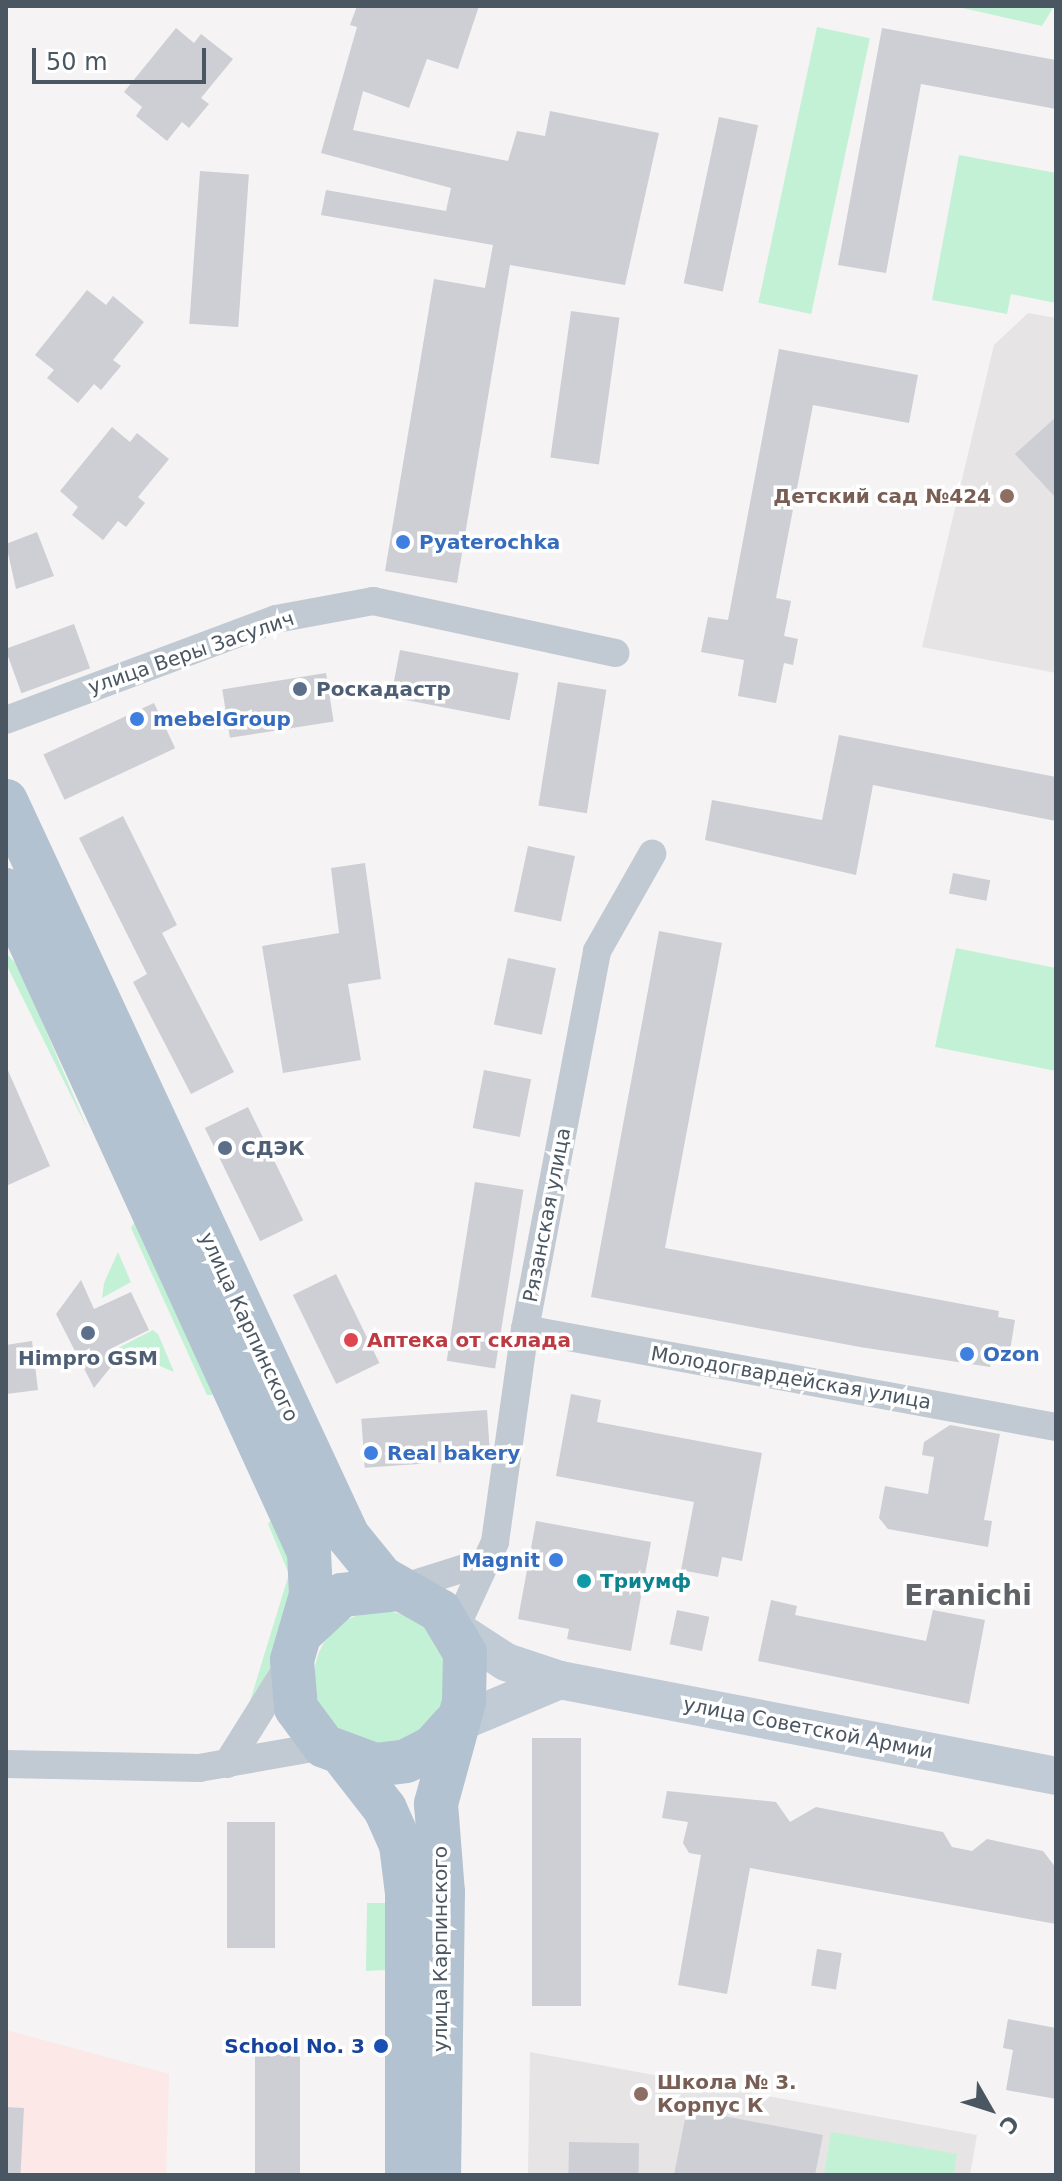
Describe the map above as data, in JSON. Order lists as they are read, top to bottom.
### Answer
{
  "streets": {
    "main road": ["улица Карпинского"],
    "street": [
      "улица Веры Засулич",
      "Рязанская улица",
      "Молодогвардейская улица",
      "улица Советской Армии"
    ]
  },
  "crossings": [
    ["Рязанская улица", "улица Карпинского"],
    ["Рязанская улица", "Молодогвардейская улица"],
    ["Рязанская улица", "улица Советской Армии"],
    ["улица Карпинского", "улица Советской Армии"]
  ],
  "districts": ["Eranichi"],
  "places": [
    "Детский сад №424",
    "Pyaterochka",
    "Роскадастр",
    "mebelGroup",
    "СДЭК",
    "Himpro GSM",
    "Аптека от склада",
    "Ozon",
    "Real bakery",
    "Magnit",
    "Триумф",
    "School No. 3",
    "Школа № 3. Корпус К"
  ],
  "scale_bar": "50 m",
  "north": "bottom right"
}
